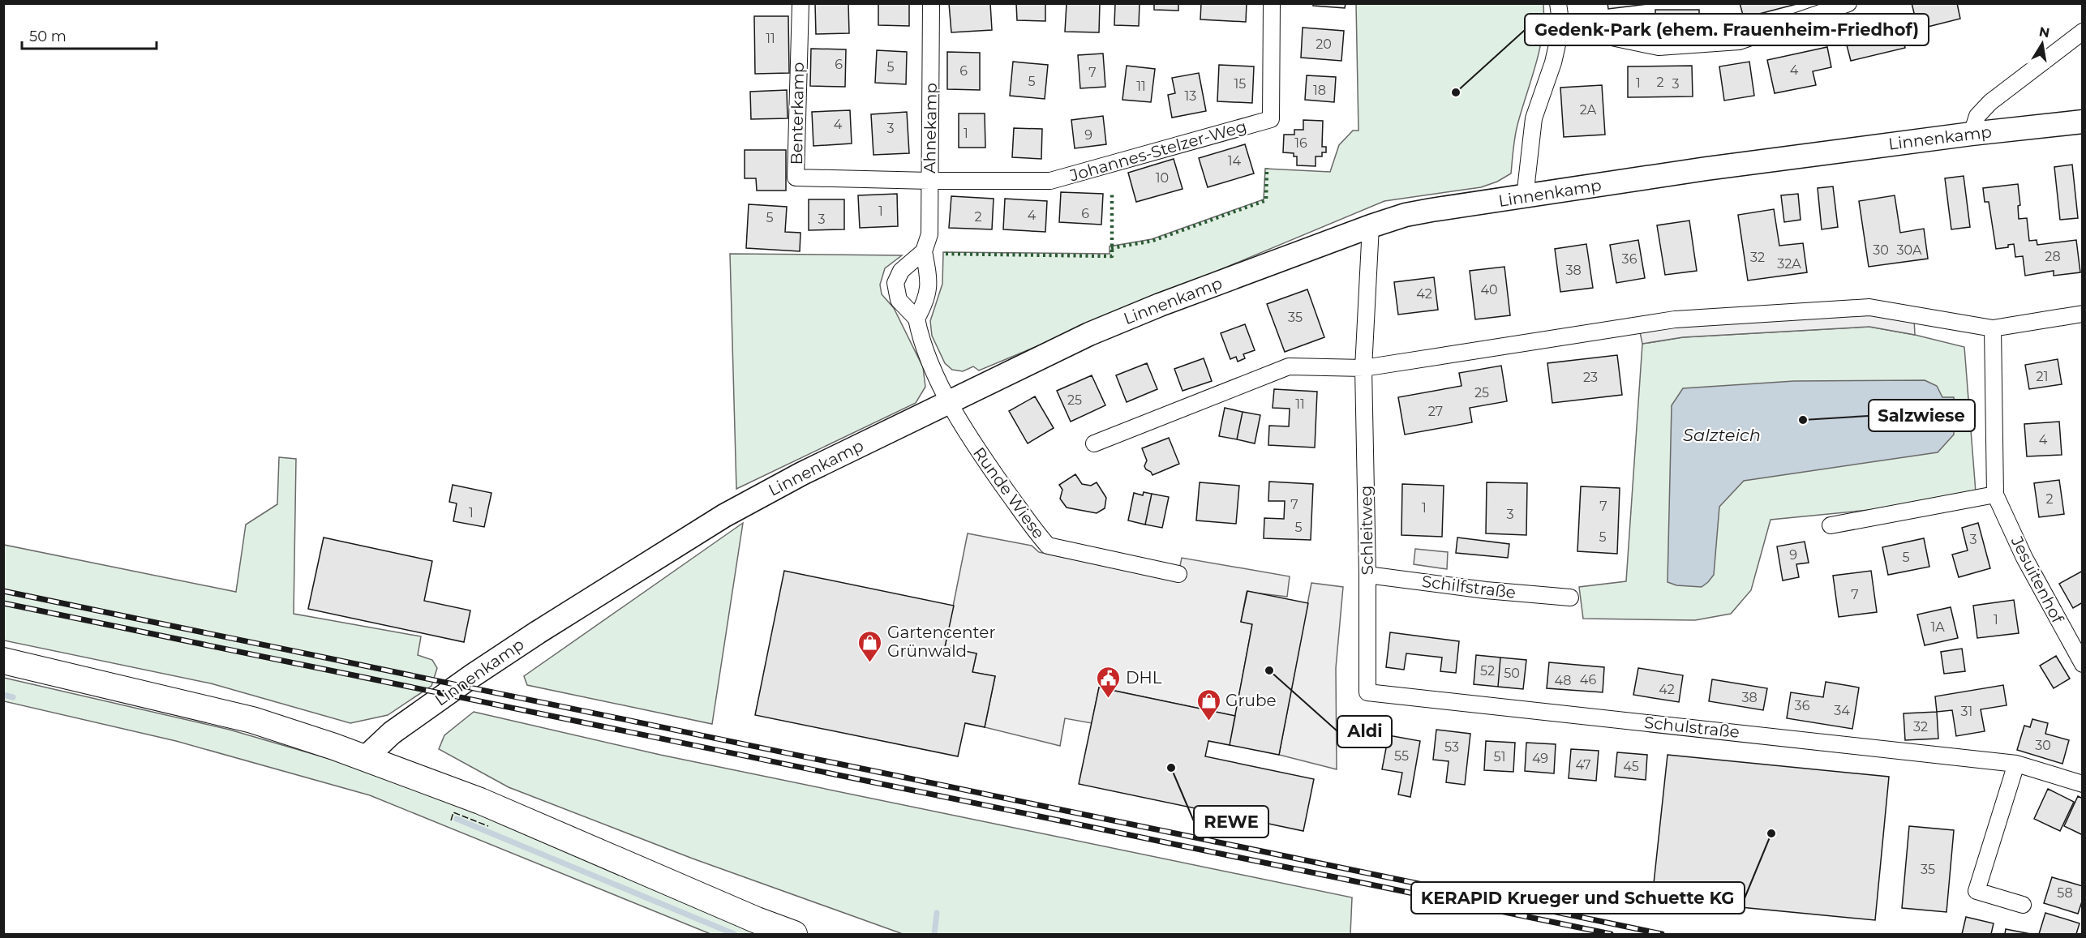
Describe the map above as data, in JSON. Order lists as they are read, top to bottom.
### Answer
{
  "streets": {
    "main road": ["Linnenkamp"],
    "street": [
      "Benterkamp",
      "Ahnekamp",
      "Johannes-Stelzer-Weg",
      "Runde Wiese",
      "Schleitweg",
      "Jesuitenhof",
      "Schilfstraße",
      "Schulstraße"
    ]
  },
  "crossings": [
    ["Benterkamp", "Ahnekamp"],
    ["Benterkamp", "Johannes-Stelzer-Weg"],
    ["Ahnekamp", "Johannes-Stelzer-Weg"],
    ["Ahnekamp", "Runde Wiese"],
    ["Linnenkamp", "Runde Wiese"],
    ["Linnenkamp", "Schleitweg"],
    ["Schleitweg", "Schilfstraße"],
    ["Schleitweg", "Schulstraße"]
  ],
  "water": ["Salzteich"],
  "places": {
    "other": [
      "Gedenk-Park (ehem. Frauenheim-Friedhof)",
      "Salzwiese",
      "Aldi",
      "REWE",
      "KERAPID Krueger und Schuette KG"
    ],
    "shop": ["Gartencenter Grünwald", "Grube"],
    "public building": ["DHL"]
  },
  "house_numbers": [
    "11",
    "20",
    "6",
    "5",
    "4",
    "6",
    "7",
    "5",
    "2",
    "1",
    "15",
    "3",
    "11",
    "18",
    "13",
    "2A",
    "4",
    "3",
    "1",
    "9",
    "16",
    "14",
    "10",
    "1",
    "6",
    "4",
    "2",
    "5",
    "3",
    "30",
    "30A",
    "28",
    "32",
    "36",
    "32A",
    "38",
    "40",
    "42",
    "35",
    "21",
    "23",
    "25",
    "25",
    "11",
    "27",
    "4",
    "2",
    "7",
    "7",
    "1",
    "1",
    "3",
    "5",
    "5",
    "3",
    "9",
    "5",
    "7",
    "1",
    "1A",
    "52",
    "50",
    "46",
    "48",
    "42",
    "38",
    "36",
    "34",
    "31",
    "32",
    "30",
    "53",
    "55",
    "51",
    "49",
    "47",
    "45",
    "35",
    "58"
  ],
  "scale_bar": "50 m",
  "north": "top"
}
